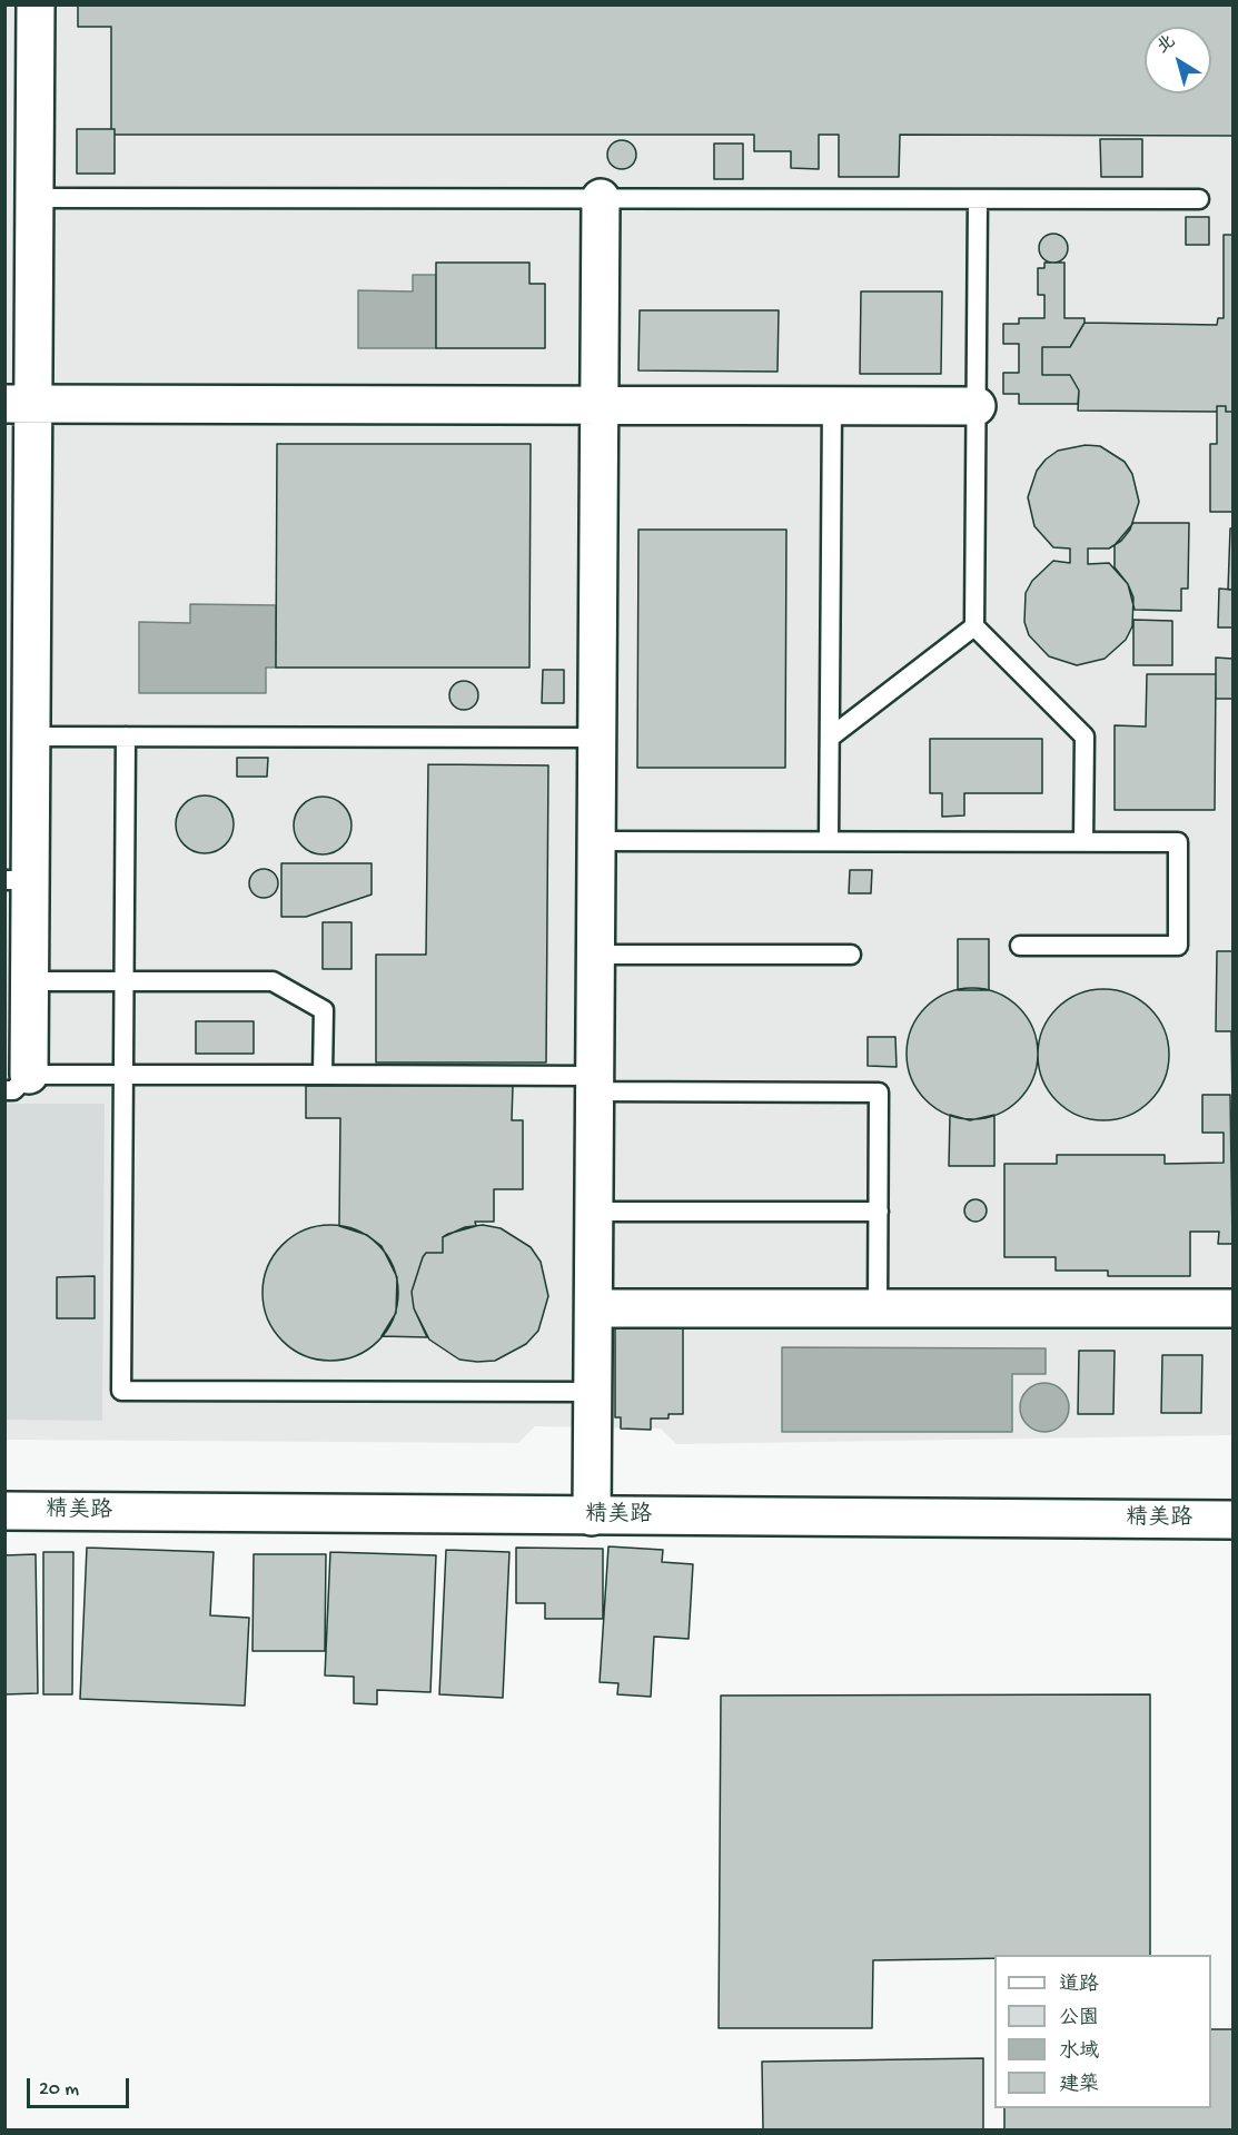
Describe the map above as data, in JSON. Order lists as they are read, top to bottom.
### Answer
{
  "streets": {
    "street": ["精美路"]
  },
  "legend": [
    "道路",
    "公園",
    "水域",
    "建築"
  ],
  "scale_bar": "20 m",
  "north": "top left"
}
